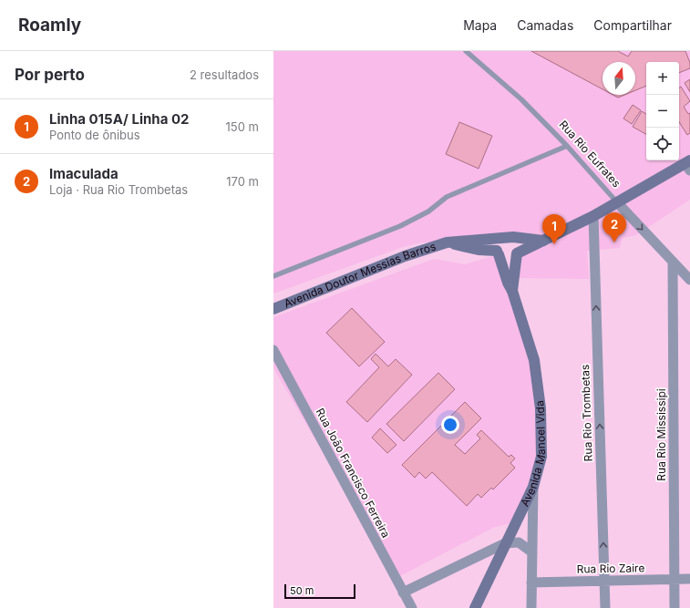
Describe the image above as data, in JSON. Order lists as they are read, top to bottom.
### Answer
{
  "streets": {
    "street": [
      "Rua Rio Eufrates",
      "Avenida Doutor Messias Barros",
      "Rua Rio Trombetas",
      "Rua Rio Mississipi",
      "Avenida Manoel Vida",
      "Rua João Francisco Ferreira",
      "Rua Rio Zaire"
    ]
  },
  "crossings": [
    ["Rua Rio Eufrates", "Rua Rio Mississipi"],
    ["Avenida Doutor Messias Barros", "Avenida Manoel Vida"],
    ["Rua Rio Trombetas", "Rua Rio Zaire"],
    ["Rua Rio Mississipi", "Rua Rio Zaire"]
  ],
  "one_way": ["Rua Rio Trombetas"],
  "scale_bar": "50 m",
  "north": "top",
  "page": {
    "header": "Roamly",
    "nav": ["Mapa", "Camadas", "Compartilhar"],
    "heading": ["Por perto", "2 resultados"],
    "map_buttons": ["+", "−"],
    "list": [
      {
        "mark": "1",
        "name": "Linha 015A/ Linha 02",
        "note": "Ponto de ônibus",
        "value": "150 m"
      },
      {
        "mark": "2",
        "name": "Imaculada",
        "note": "Loja · Rua Rio Trombetas",
        "value": "170 m"
      }
    ],
    "pins": ["2", "1"],
    "scale": "50 m"
  }
}
